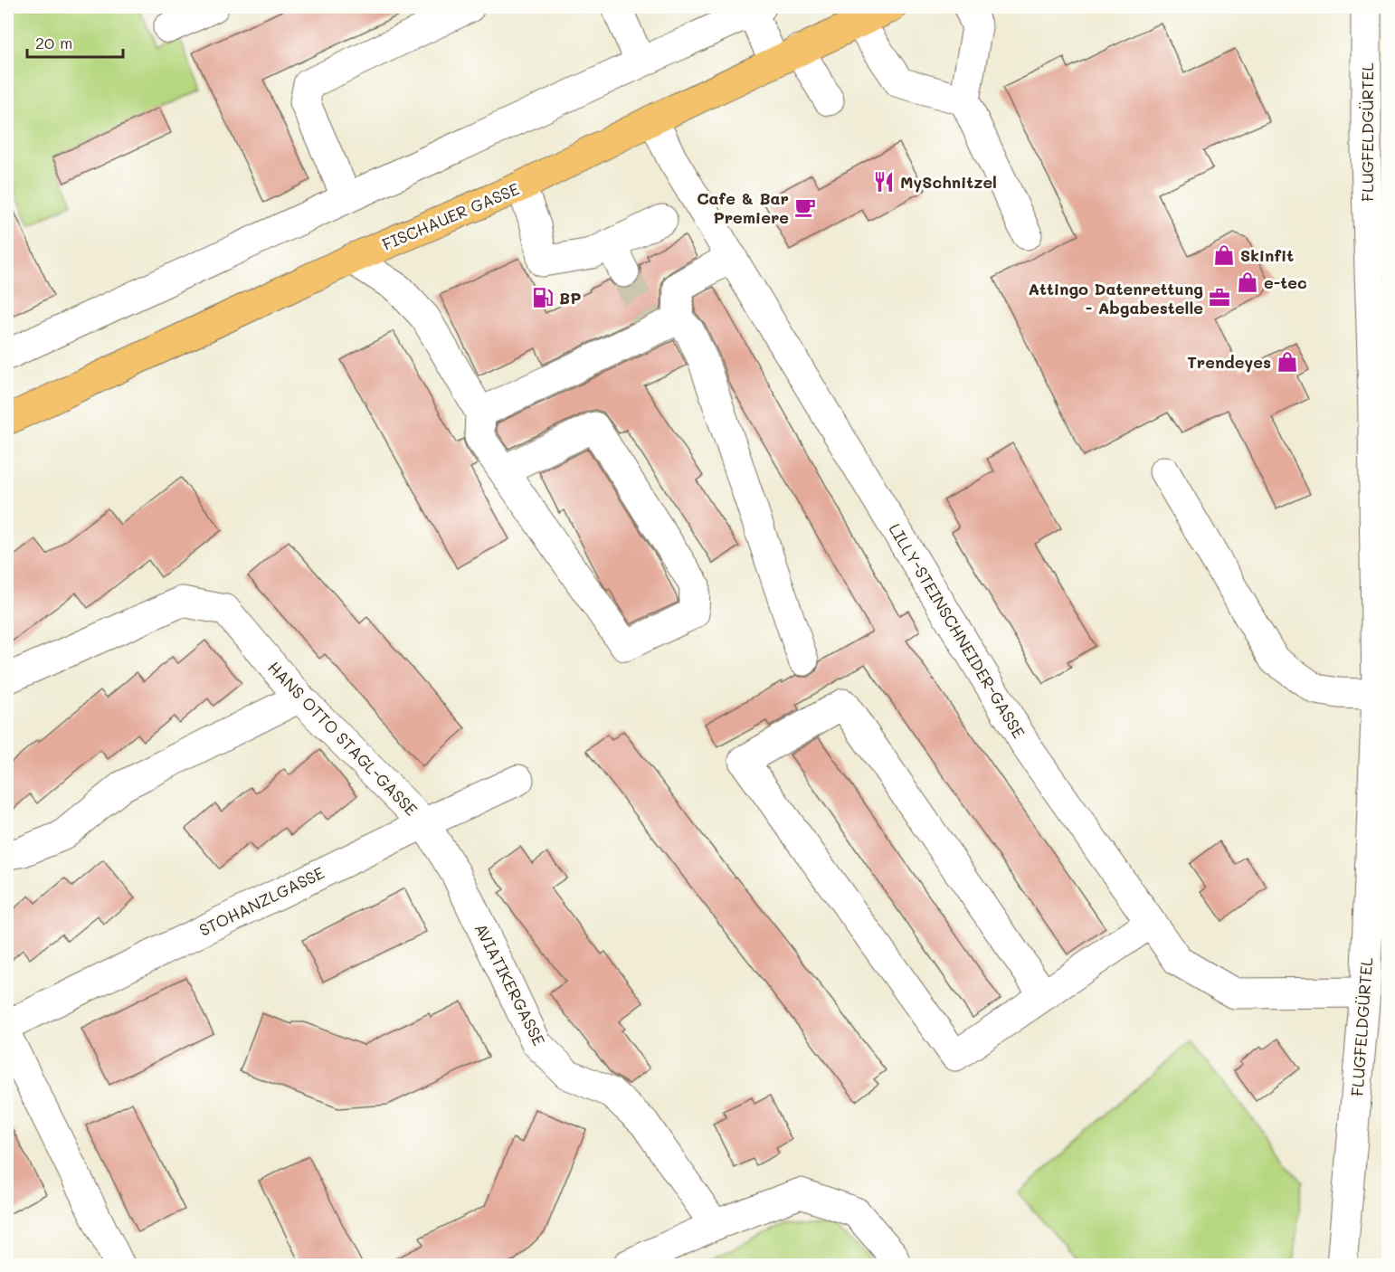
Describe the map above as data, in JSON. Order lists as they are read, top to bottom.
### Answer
{
  "streets": {
    "main road": ["FISCHAUER GASSE"],
    "street": [
      "FLUGFELDGÜRTEL",
      "LILLY-STEINSCHNEIDER-GASSE",
      "HANS OTTO STAGL-GASSE",
      "STOHANZLGASSE",
      "AVIATIKERGASSE"
    ]
  },
  "crossings": [
    ["FLUGFELDGÜRTEL", "LILLY-STEINSCHNEIDER-GASSE"],
    ["FISCHAUER GASSE", "LILLY-STEINSCHNEIDER-GASSE"],
    ["HANS OTTO STAGL-GASSE", "STOHANZLGASSE"],
    ["HANS OTTO STAGL-GASSE", "AVIATIKERGASSE"],
    ["STOHANZLGASSE", "AVIATIKERGASSE"]
  ],
  "places": {
    "restaurant": ["MySchnitzel"],
    "cafe": ["Cafe & Bar Premiere"],
    "shop": ["Skinfit", "e-tec", "Trendeyes"],
    "fuel station": ["BP"],
    "office": ["Attingo Datenrettung - Abgabestelle"]
  },
  "scale_bar": "20 m"
}
